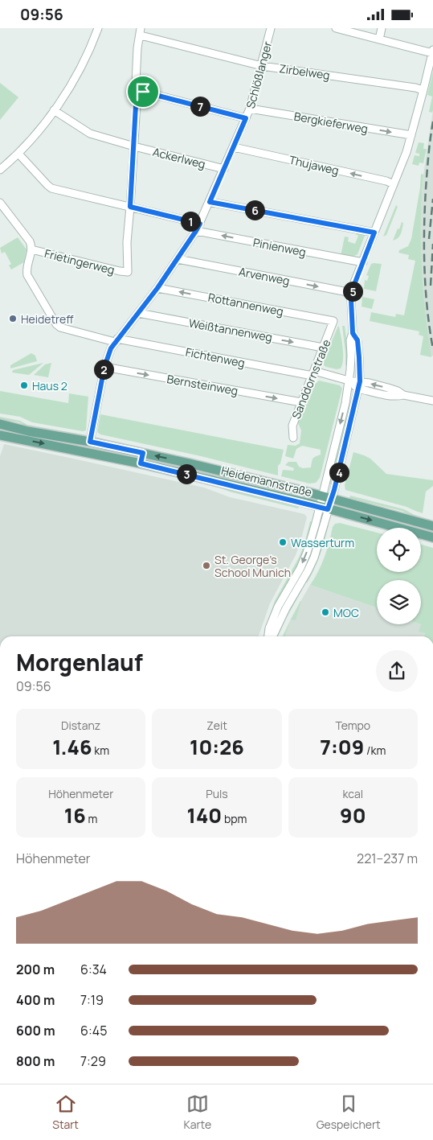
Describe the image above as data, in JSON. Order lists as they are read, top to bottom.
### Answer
{
  "streets": {
    "main road": ["Heidemannstraße"],
    "street": [
      "Zirbelweg",
      "Schlößlanger",
      "Bergkieferweg",
      "Ackerlweg",
      "Thujaweg",
      "Pinienweg",
      "Frietingerweg",
      "Arvenweg",
      "Rottannenweg",
      "Weißtannenweg",
      "Fichtenweg",
      "Sanddornstraße",
      "Bernsteinweg"
    ]
  },
  "crossings": [
    ["Zirbelweg", "Schlößlanger"],
    ["Schlößlanger", "Bergkieferweg"],
    ["Schlößlanger", "Ackerlweg"],
    ["Schlößlanger", "Thujaweg"],
    ["Schlößlanger", "Pinienweg"],
    ["Schlößlanger", "Arvenweg"],
    ["Schlößlanger", "Rottannenweg"],
    ["Schlößlanger", "Weißtannenweg"],
    ["Schlößlanger", "Fichtenweg"],
    ["Schlößlanger", "Bernsteinweg"],
    ["Schlößlanger", "Heidemannstraße"],
    ["Frietingerweg", "Fichtenweg"],
    ["Rottannenweg", "Sanddornstraße"],
    ["Weißtannenweg", "Sanddornstraße"],
    ["Fichtenweg", "Sanddornstraße"],
    ["Sanddornstraße", "Bernsteinweg"]
  ],
  "one_way": [
    "Bergkieferweg",
    "Rottannenweg",
    "Weißtannenweg",
    "Bernsteinweg"
  ],
  "places": [
    "Heidetreff",
    "Haus 2",
    "Wasserturm",
    "St. George’s School Munich",
    "MOC"
  ],
  "page": {
    "status": "09:56",
    "pins": [
      "7",
      "6",
      "1",
      "5",
      "2",
      "4",
      "3"
    ],
    "heading": ["Morgenlauf", "09:56"],
    "stats": [
      ["Distanz", "1.46 km"],
      ["Zeit", "10:26"],
      ["Tempo", "7:09 /km"],
      ["Höhenmeter", "16 m"],
      ["Puls", "140 bpm"],
      ["kcal", "90"]
    ],
    "chart": ["Höhenmeter", "221–237 m"],
    "list": [
      {
        "name": "200 m",
        "note": "6:34"
      },
      {
        "name": "400 m",
        "note": "7:19"
      },
      {
        "name": "600 m",
        "note": "6:45"
      },
      {
        "name": "800 m",
        "note": "7:29"
      }
    ],
    "tabs": ["Start", "Karte", "Gespeichert"]
  }
}
